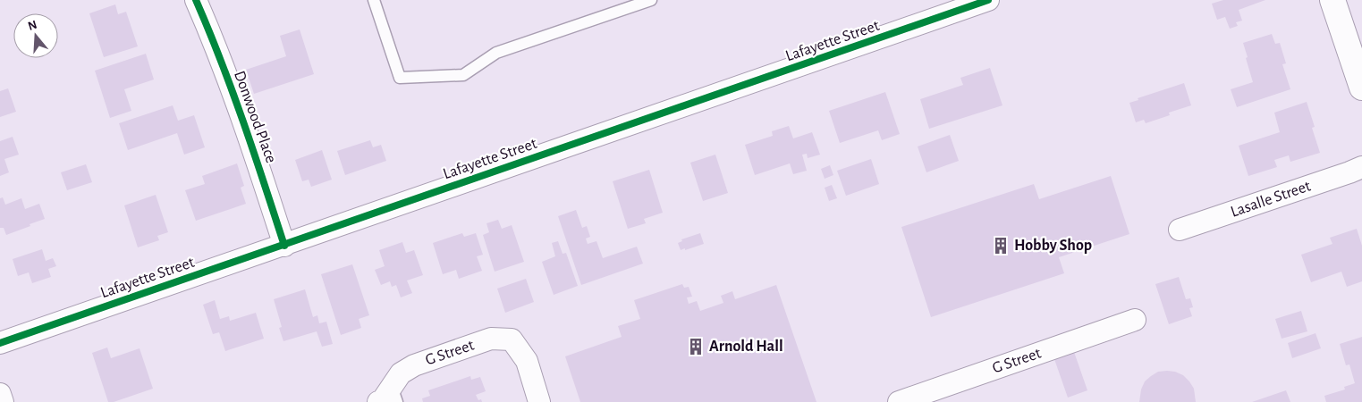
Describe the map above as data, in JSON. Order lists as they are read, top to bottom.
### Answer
{
  "streets": {
    "street": [
      "Lafayette Street",
      "Donwood Place",
      "Lasalle Street",
      "G Street"
    ]
  },
  "crossings": [
    ["Lafayette Street", "Donwood Place"]
  ],
  "places": {
    "building": ["Hobby Shop", "Arnold Hall"]
  },
  "north": "top"
}
